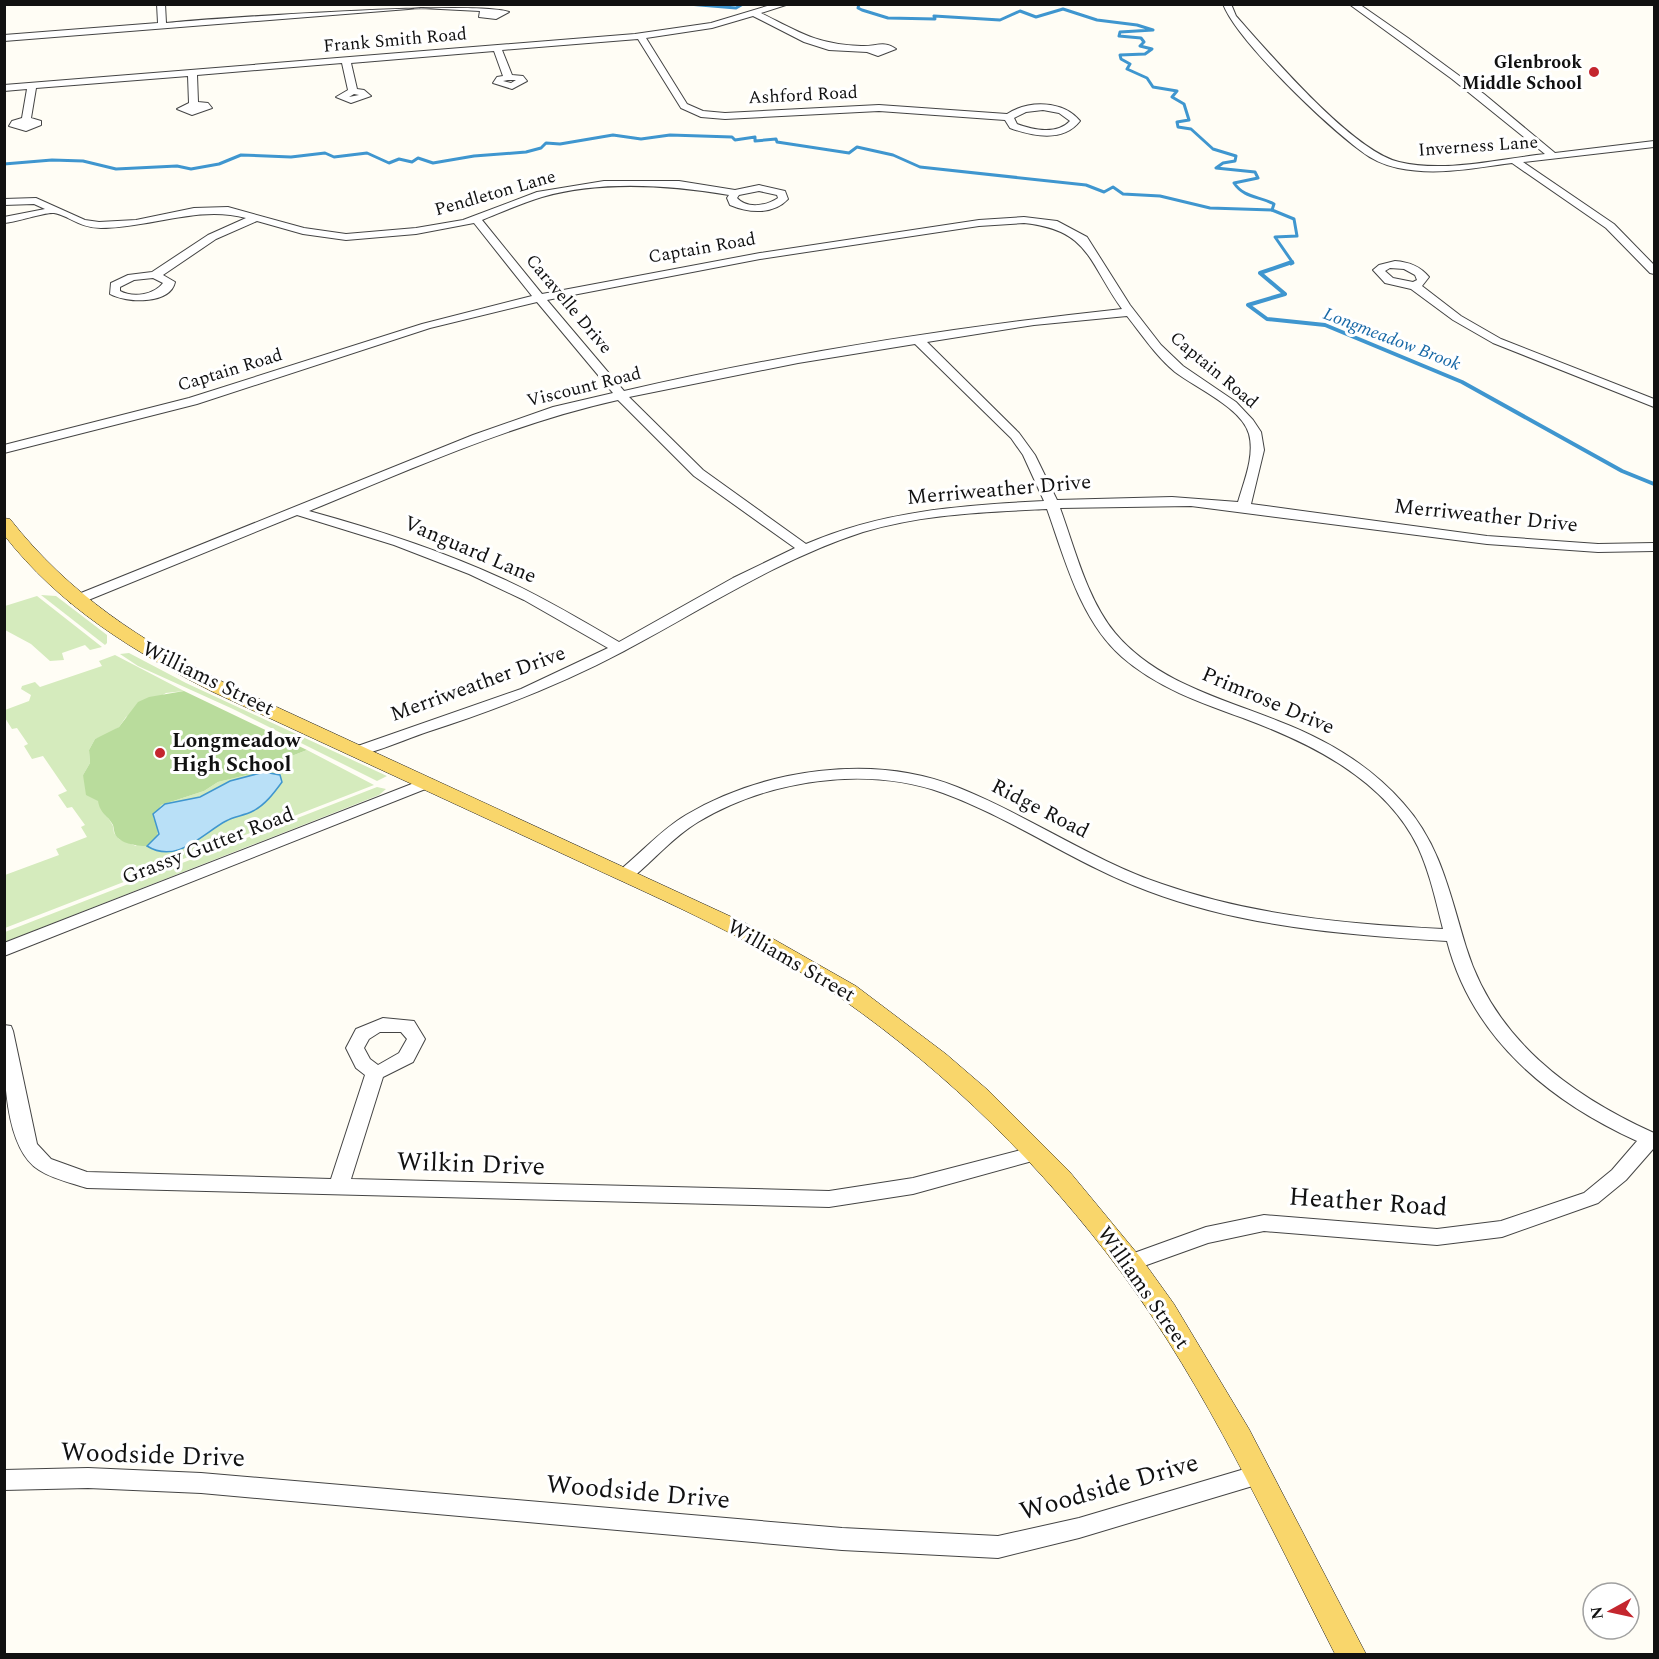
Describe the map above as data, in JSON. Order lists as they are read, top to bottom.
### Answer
{
  "streets": {
    "main road": ["Williams Street"],
    "street": [
      "Frank Smith Road",
      "Ashford Road",
      "Inverness Lane",
      "Pendleton Lane",
      "Captain Road",
      "Caravelle Drive",
      "Viscount Road",
      "Merriweather Drive",
      "Vanguard Lane",
      "Primrose Drive",
      "Ridge Road",
      "Grassy Gutter Road",
      "Wilkin Drive",
      "Heather Road",
      "Woodside Drive"
    ]
  },
  "crossings": [
    ["Frank Smith Road", "Ashford Road"],
    ["Pendleton Lane", "Caravelle Drive"],
    ["Captain Road", "Caravelle Drive"],
    ["Captain Road", "Viscount Road"],
    ["Captain Road", "Merriweather Drive"],
    ["Caravelle Drive", "Viscount Road"],
    ["Caravelle Drive", "Merriweather Drive"],
    ["Viscount Road", "Vanguard Lane"],
    ["Viscount Road", "Williams Street"],
    ["Viscount Road", "Primrose Drive"],
    ["Merriweather Drive", "Vanguard Lane"],
    ["Merriweather Drive", "Williams Street"],
    ["Merriweather Drive", "Primrose Drive"],
    ["Williams Street", "Ridge Road"],
    ["Williams Street", "Grassy Gutter Road"],
    ["Williams Street", "Wilkin Drive"],
    ["Williams Street", "Heather Road"],
    ["Williams Street", "Woodside Drive"],
    ["Primrose Drive", "Ridge Road"],
    ["Primrose Drive", "Heather Road"]
  ],
  "water": ["Longmeadow Brook"],
  "places": ["Glenbrook Middle School", "Longmeadow High School"],
  "north": "left"
}
